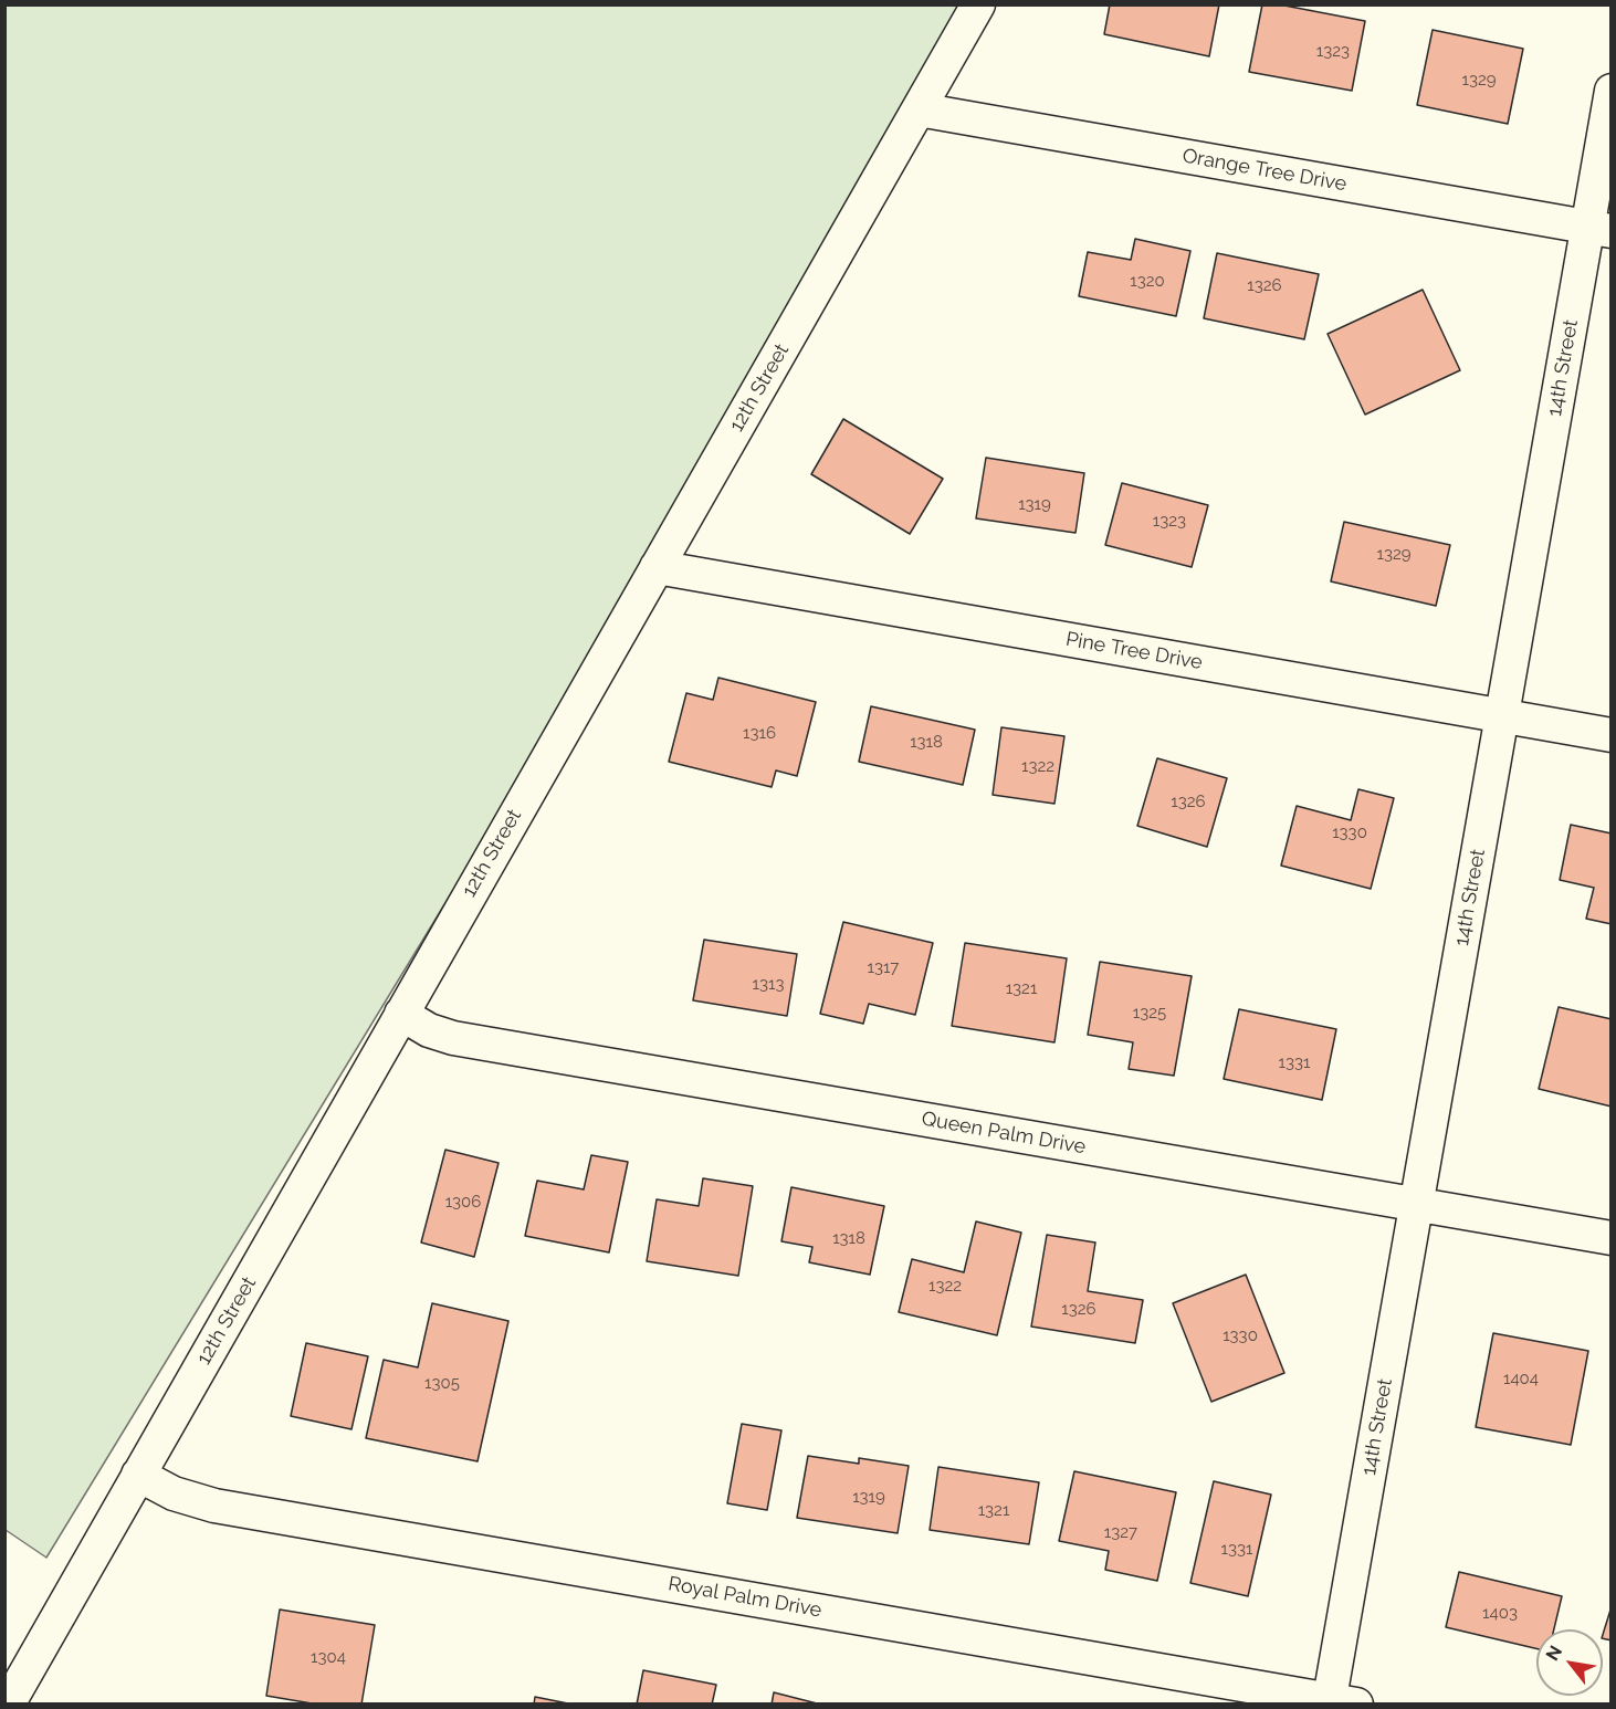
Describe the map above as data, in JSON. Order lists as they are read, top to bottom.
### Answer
{
  "streets": {
    "street": [
      "Orange Tree Drive",
      "14th Street",
      "12th Street",
      "Pine Tree Drive",
      "Queen Palm Drive",
      "Royal Palm Drive"
    ]
  },
  "crossings": [
    ["Orange Tree Drive", "14th Street"],
    ["Orange Tree Drive", "12th Street"],
    ["14th Street", "Pine Tree Drive"],
    ["14th Street", "Queen Palm Drive"],
    ["14th Street", "Royal Palm Drive"],
    ["12th Street", "Pine Tree Drive"],
    ["12th Street", "Queen Palm Drive"],
    ["12th Street", "Royal Palm Drive"]
  ],
  "house_numbers": [
    "1323",
    "1329",
    "1320",
    "1326",
    "1319",
    "1323",
    "1329",
    "1316",
    "1318",
    "1322",
    "1326",
    "1330",
    "1317",
    "1313",
    "1321",
    "1325",
    "1331",
    "1306",
    "1318",
    "1322",
    "1326",
    "1330",
    "1404",
    "1305",
    "1319",
    "1321",
    "1327",
    "1331",
    "1403",
    "1304"
  ],
  "north": "top left"
}
